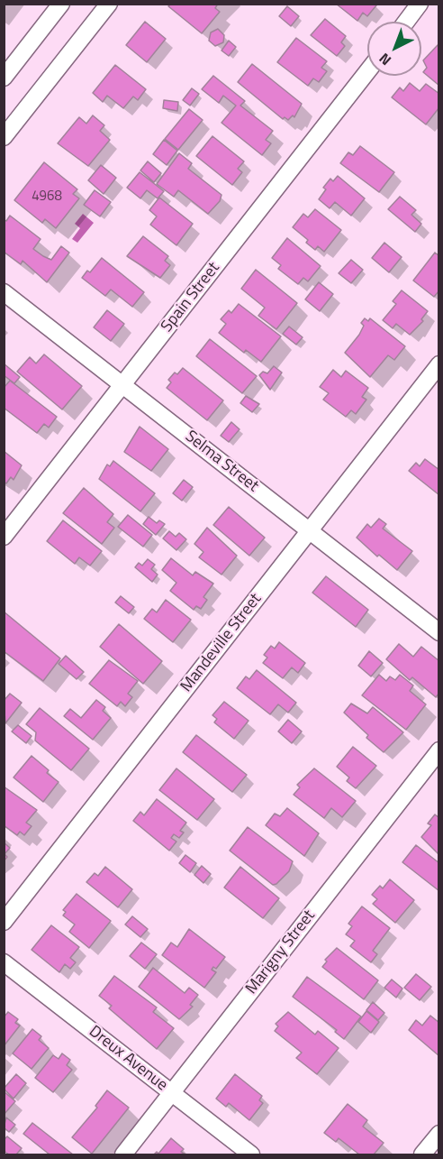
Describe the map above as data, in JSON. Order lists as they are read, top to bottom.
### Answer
{
  "streets": {
    "street": [
      "Spain Street",
      "Selma Street",
      "Mandeville Street",
      "Marigny Street",
      "Dreux Avenue"
    ]
  },
  "crossings": [
    ["Spain Street", "Selma Street"],
    ["Selma Street", "Mandeville Street"],
    ["Marigny Street", "Dreux Avenue"]
  ],
  "house_numbers": ["4968"],
  "north": "bottom left"
}
